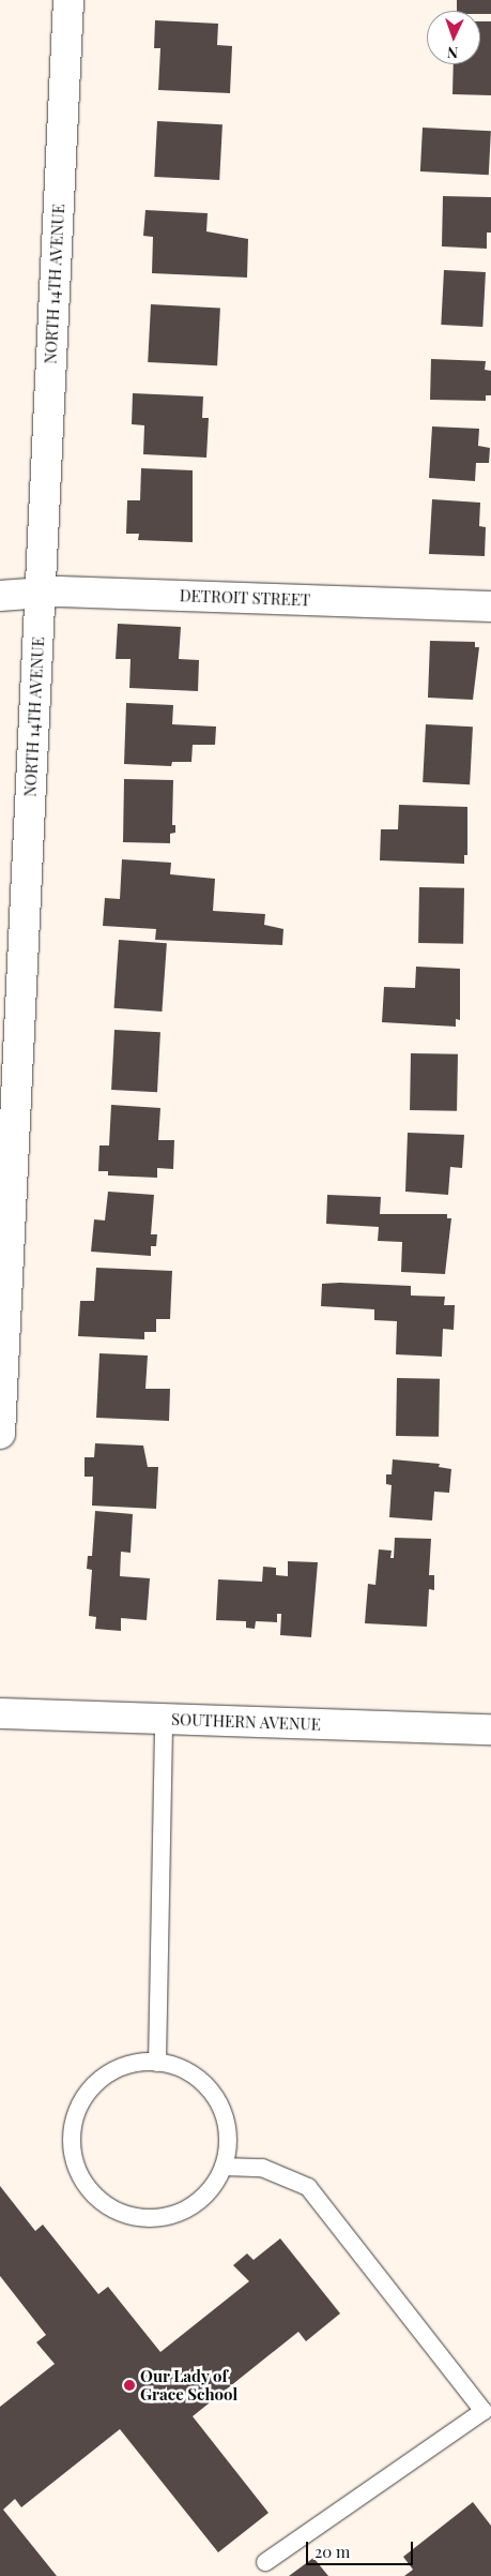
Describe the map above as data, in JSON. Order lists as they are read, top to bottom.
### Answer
{
  "streets": {
    "street": ["NORTH 14TH AVENUE", "DETROIT STREET", "SOUTHERN AVENUE"]
  },
  "crossings": [
    ["NORTH 14TH AVENUE", "DETROIT STREET"]
  ],
  "places": ["Our Lady of Grace School"],
  "scale_bar": "20 m",
  "north": "bottom"
}
